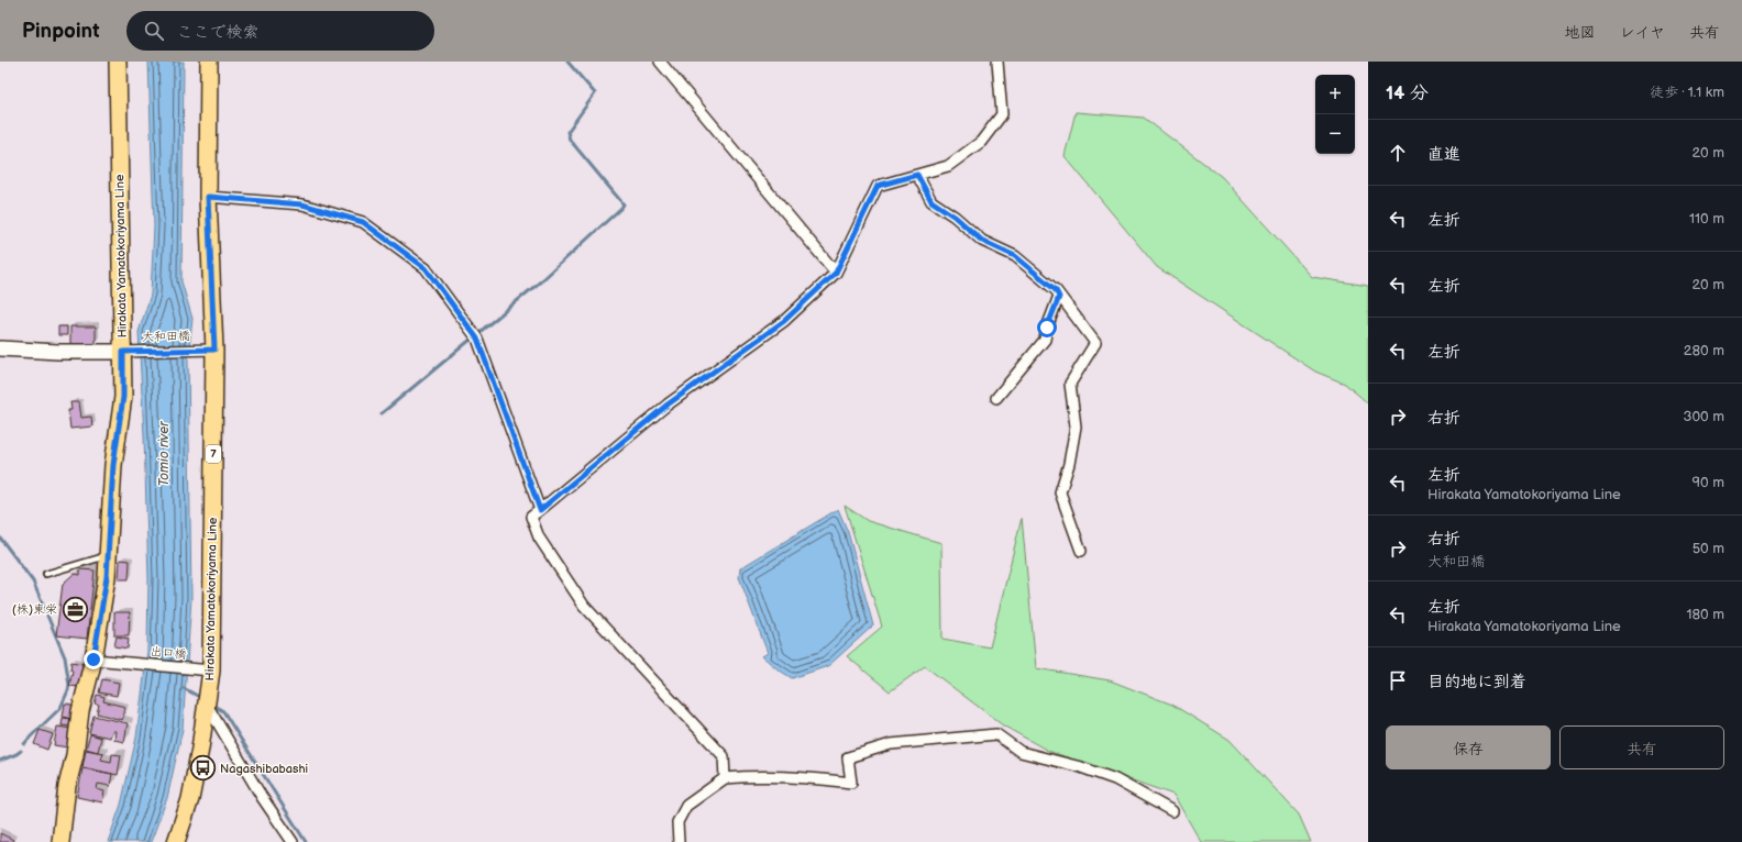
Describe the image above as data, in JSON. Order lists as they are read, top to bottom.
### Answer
{
  "streets": {
    "main road": ["Hirakata Yamatokoriyama Line", "7"],
    "street": ["大和田橋", "出口橋"]
  },
  "crossings": [
    ["Hirakata Yamatokoriyama Line", "大和田橋"],
    ["Hirakata Yamatokoriyama Line", "出口橋"]
  ],
  "water": ["Tomio river"],
  "places": {
    "office": ["(株)東栄"],
    "bus stop": ["Nagashibabashi"]
  },
  "page": {
    "header": "Pinpoint",
    "search": "ここで検索",
    "nav": ["地図", "レイヤ", "共有"],
    "heading": ["14 分", "徒歩 · 1.1 km"],
    "map_buttons": ["+", "−"],
    "list": [
      ["直進", "20 m"],
      ["左折", "110 m"],
      ["左折", "20 m"],
      ["左折", "280 m"],
      ["右折", "300 m"],
      ["左折", "Hirakata Yamatokoriyama Line", "90 m"],
      ["右折", "大和田橋", "50 m"],
      ["左折", "Hirakata Yamatokoriyama Line", "180 m"],
      "目的地に到着"
    ],
    "buttons": ["保存", "共有"]
  }
}
